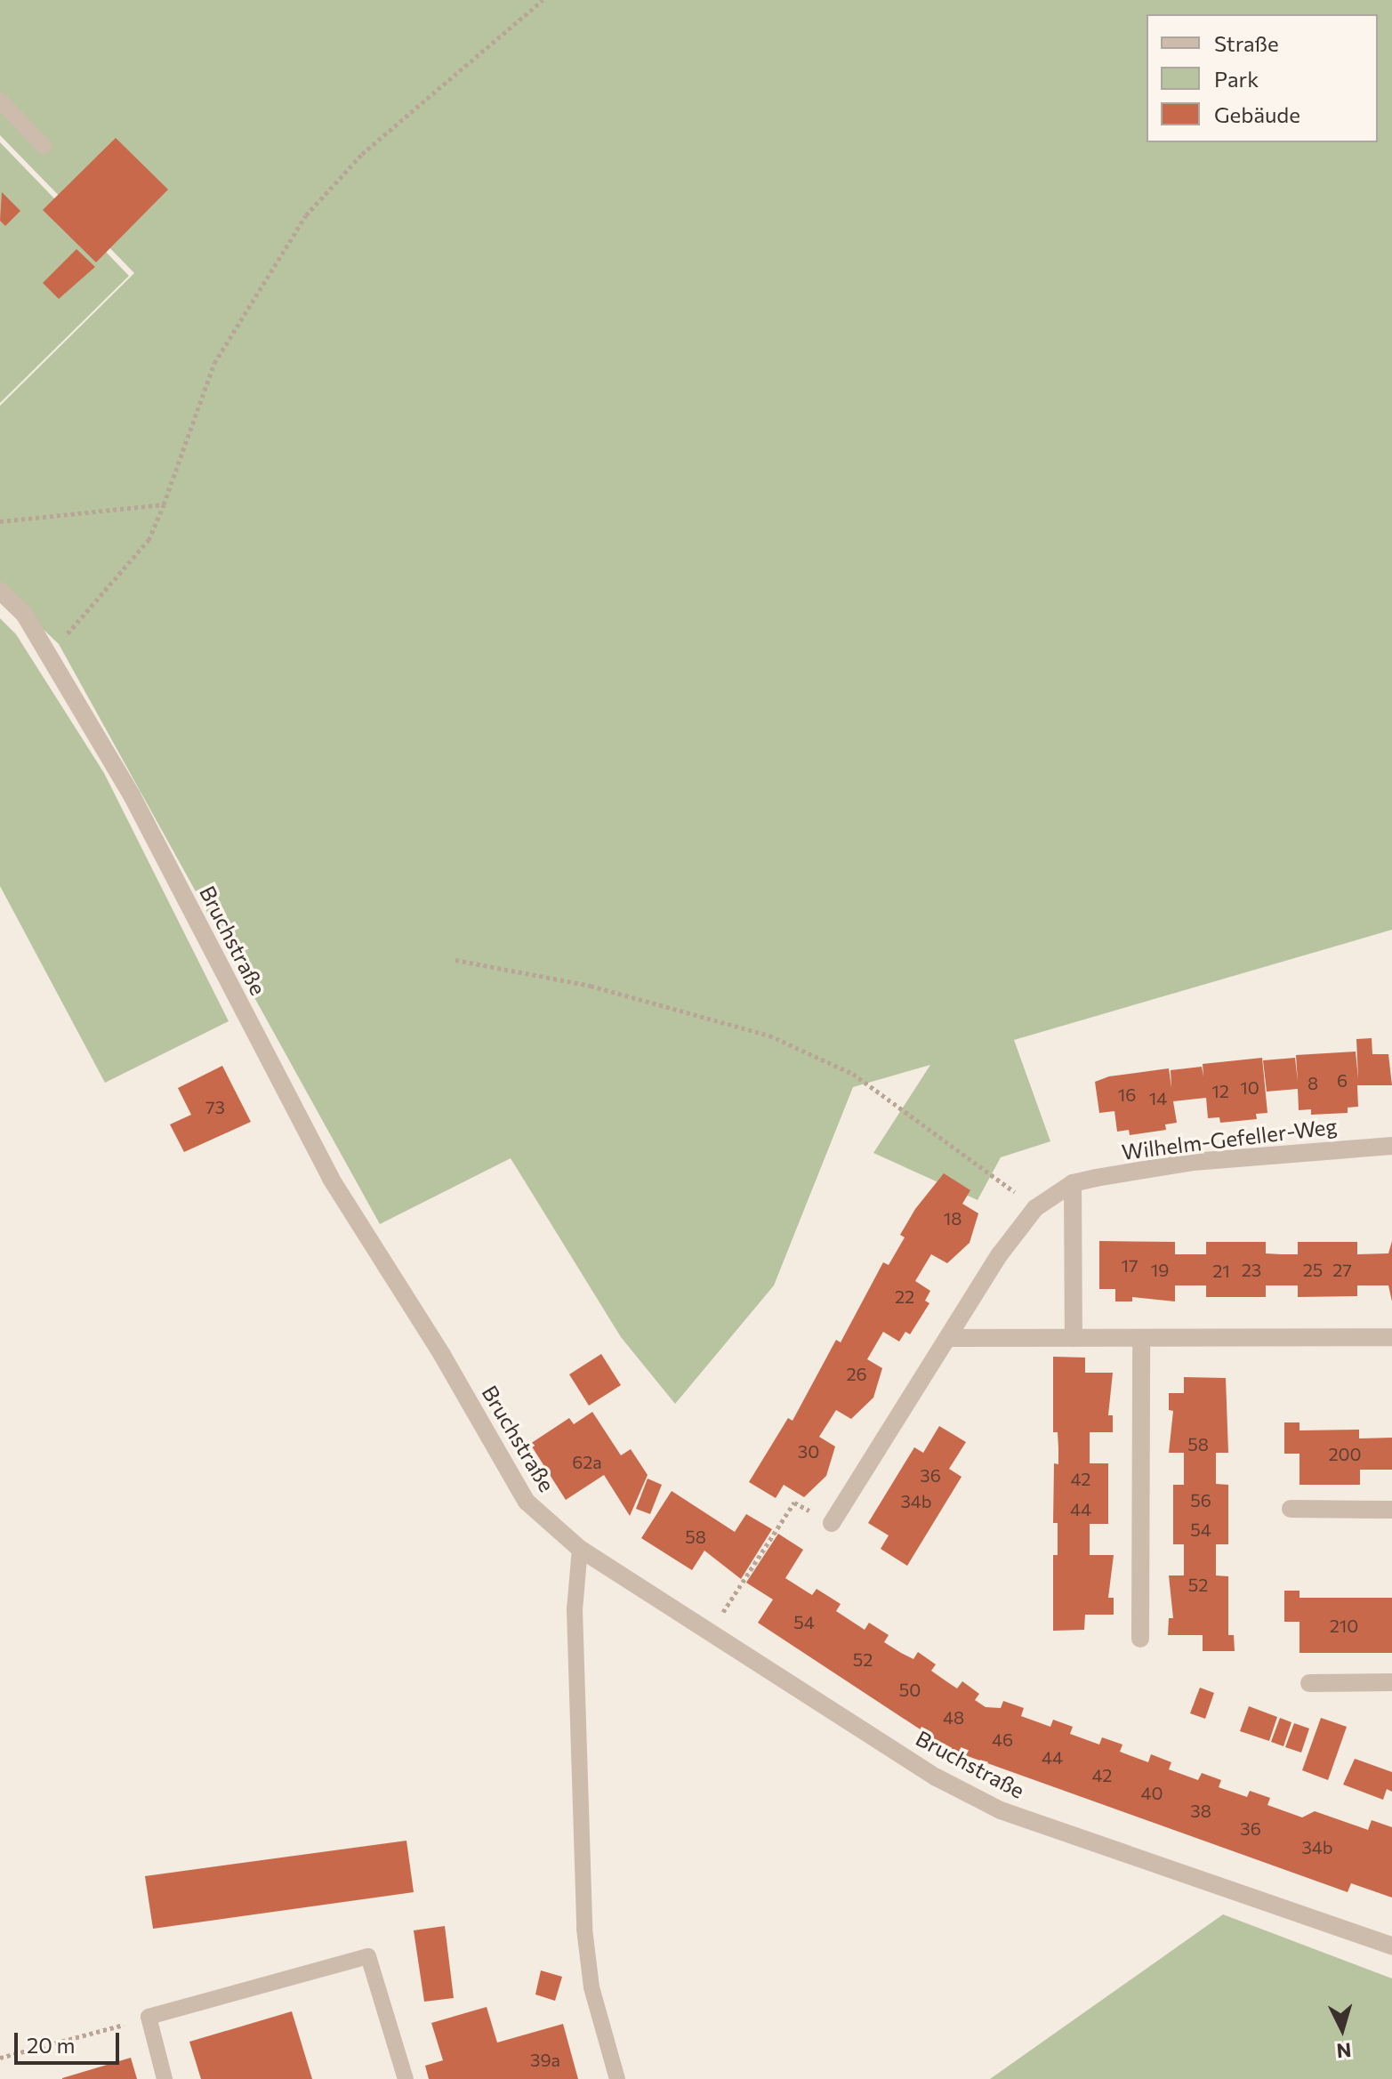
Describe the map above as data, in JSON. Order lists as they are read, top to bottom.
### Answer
{
  "streets": {
    "street": ["Bruchstraße", "Wilhelm-Gefeller-Weg"]
  },
  "house_numbers": [
    "6",
    "8",
    "10",
    "12",
    "16",
    "14",
    "73",
    "18",
    "17",
    "19",
    "23",
    "25",
    "27",
    "21",
    "22",
    "26",
    "58",
    "30",
    "200",
    "62a",
    "36",
    "42",
    "56",
    "34b",
    "44",
    "54",
    "58",
    "52",
    "54",
    "210",
    "52",
    "50",
    "48",
    "46",
    "44",
    "42",
    "40",
    "38",
    "36",
    "34b",
    "39a"
  ],
  "legend": ["Straße", "Park", "Gebäude"],
  "scale_bar": "20 m",
  "north": "bottom"
}
